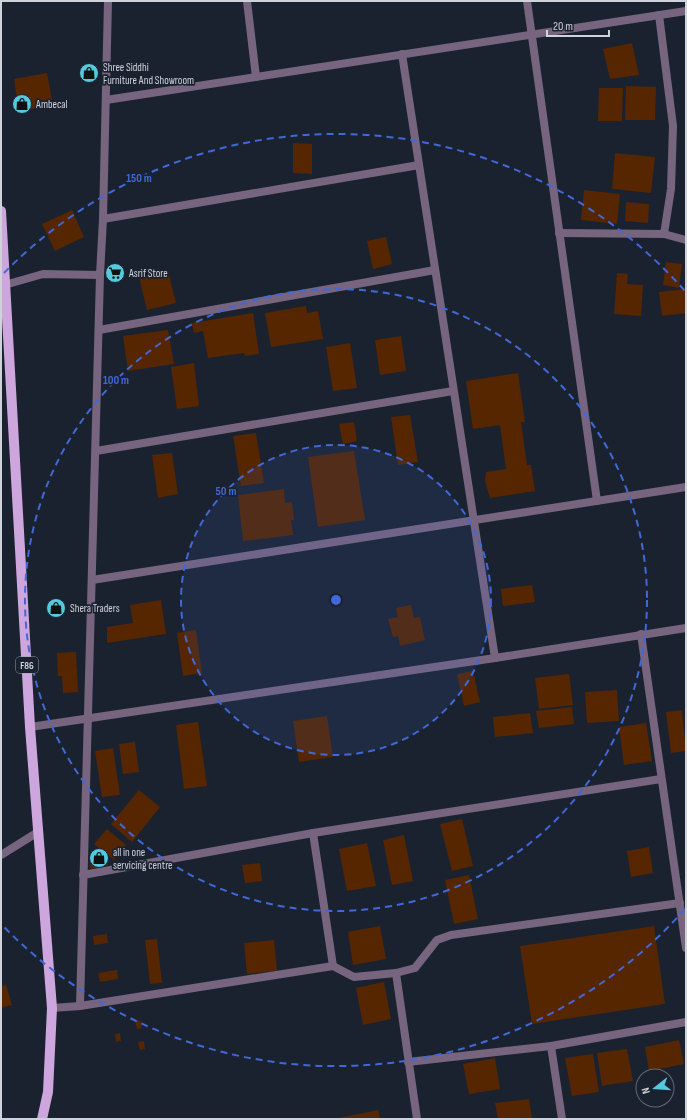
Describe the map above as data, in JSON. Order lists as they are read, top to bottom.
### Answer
{
  "streets": {
    "main road": ["F86"]
  },
  "places": {
    "shop": [
      "Shree Siddhi Furniture And Showroom",
      "Ambecal",
      "Shera Traders",
      "all in one servicing centre"
    ],
    "supermarket": ["Asrif Store"]
  },
  "scale_bar": "20 m",
  "north": "left",
  "rings": ["150 m", "100 m", "50 m"]
}
